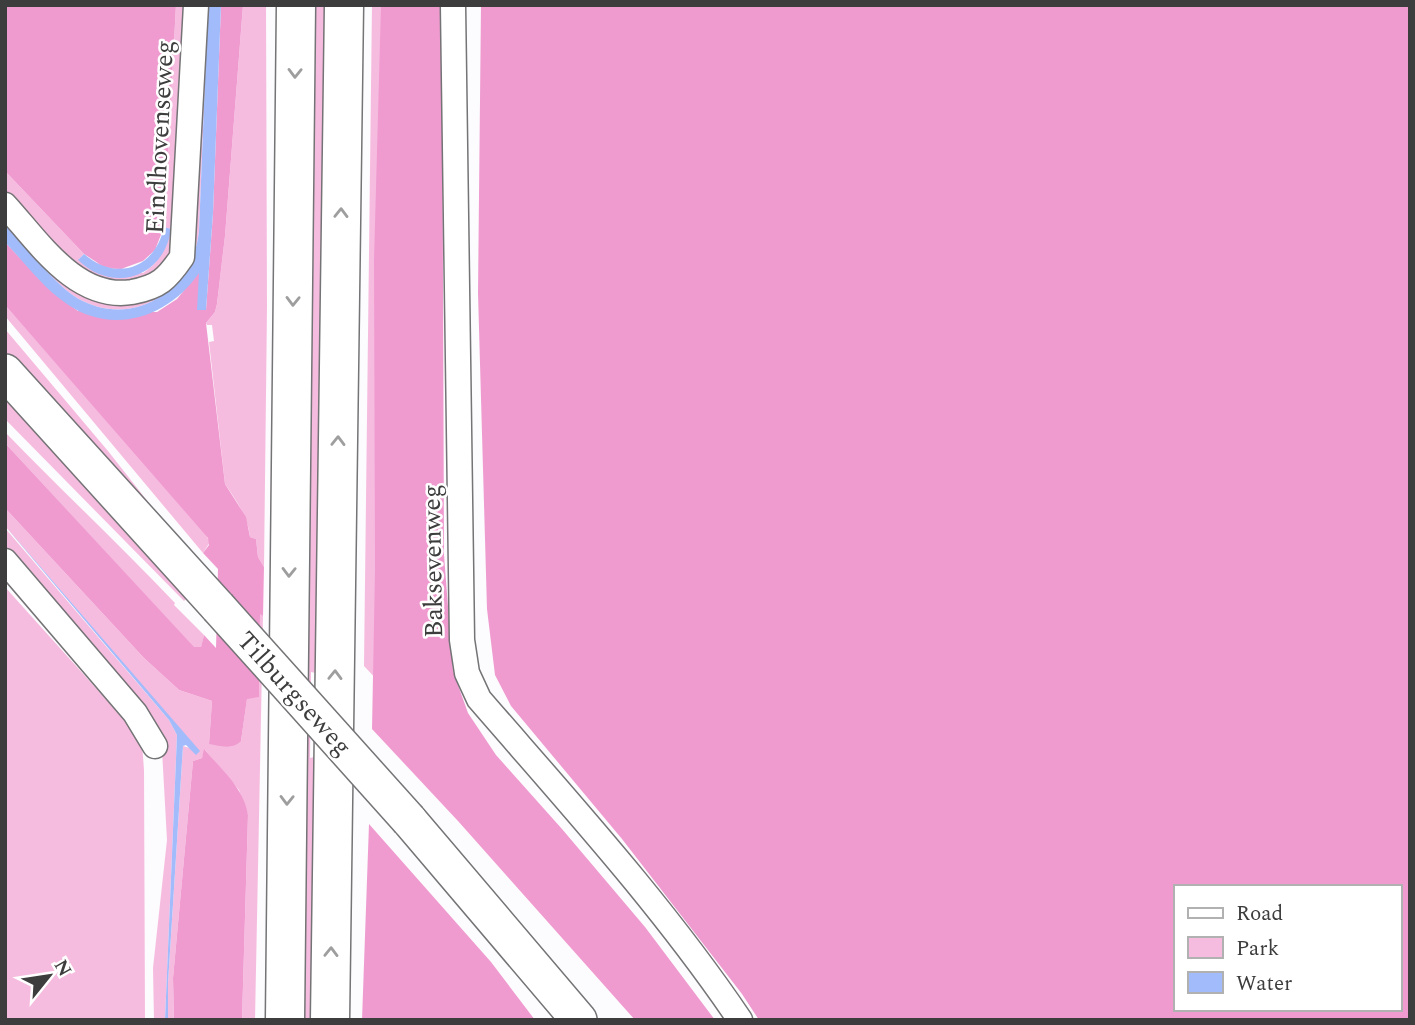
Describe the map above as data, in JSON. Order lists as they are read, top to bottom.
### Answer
{
  "streets": {
    "street": ["Eindhovenseweg", "Baksevenweg", "Tilburgseweg"]
  },
  "legend": ["Road", "Park", "Water"],
  "north": "top right"
}
